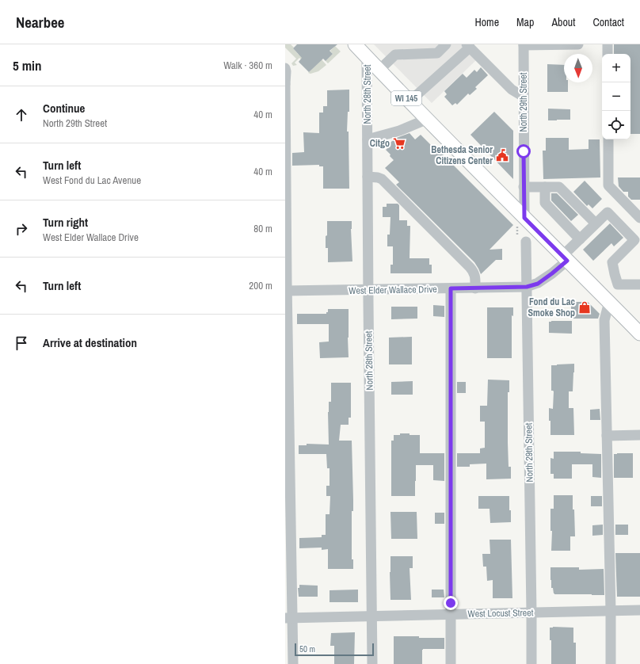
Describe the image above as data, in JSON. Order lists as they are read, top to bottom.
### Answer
{
  "streets": {
    "main road": ["WI 145"],
    "street": [
      "North 28th Street",
      "North 29th Street",
      "West Elder Wallace Drive",
      "West Locust Street"
    ]
  },
  "crossings": [
    ["North 28th Street", "WI 145"],
    ["North 28th Street", "West Elder Wallace Drive"],
    ["North 28th Street", "West Locust Street"],
    ["WI 145", "North 29th Street"],
    ["WI 145", "West Elder Wallace Drive"],
    ["North 29th Street", "West Elder Wallace Drive"],
    ["North 29th Street", "West Locust Street"]
  ],
  "places": {
    "supermarket": ["Citgo"],
    "public building": ["Bethesda Senior Citizens Center"],
    "shop": ["Fond du Lac Smoke Shop"]
  },
  "scale_bar": "50 m",
  "north": "bottom",
  "page": {
    "header": "Nearbee",
    "nav": [
      "Home",
      "Map",
      "About",
      "Contact"
    ],
    "heading": ["5 min", "Walk · 360 m"],
    "map_buttons": ["+", "−"],
    "list": [
      ["Continue", "North 29th Street", "40 m"],
      ["Turn left", "West Fond du Lac Avenue", "40 m"],
      ["Turn right", "West Elder Wallace Drive", "80 m"],
      ["Turn left", "200 m"],
      "Arrive at destination"
    ],
    "scale": "50 m"
  }
}
